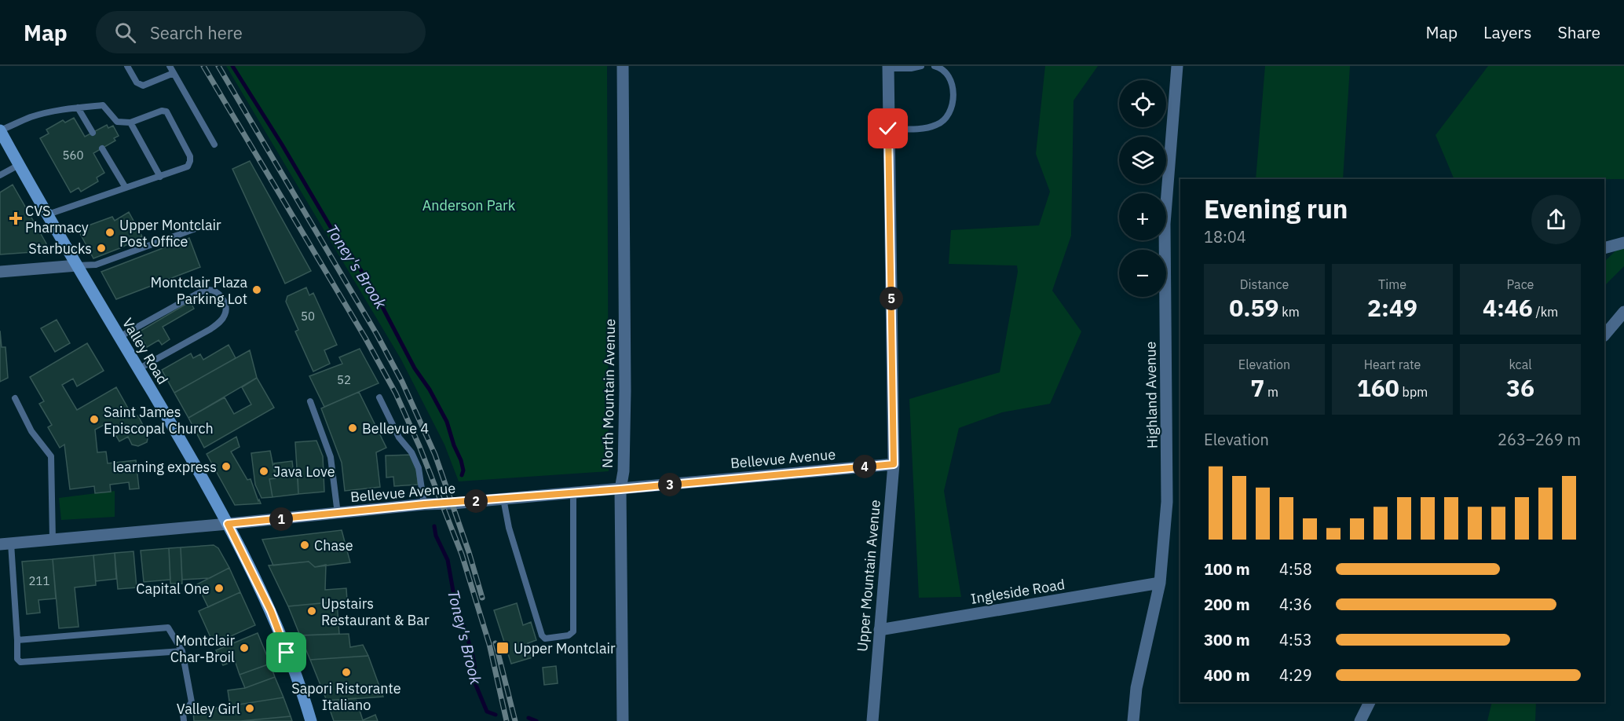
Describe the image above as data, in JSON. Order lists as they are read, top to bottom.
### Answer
{
  "streets": {
    "main road": ["Valley Road"],
    "street": [
      "North Mountain Avenue",
      "Highland Avenue",
      "Bellevue Avenue",
      "Upper Mountain Avenue",
      "Ingleside Road"
    ]
  },
  "crossings": [
    ["Valley Road", "Bellevue Avenue"],
    ["North Mountain Avenue", "Bellevue Avenue"],
    ["Highland Avenue", "Ingleside Road"],
    ["Bellevue Avenue", "Upper Mountain Avenue"],
    ["Upper Mountain Avenue", "Ingleside Road"]
  ],
  "water": ["Toney's Brook"],
  "parks": ["Anderson Park"],
  "places": {
    "health": ["CVS Pharmacy"],
    "other": [
      "Upper Montclair Post Office",
      "Starbucks",
      "Montclair Plaza Parking Lot",
      "Saint James Episcopal Church",
      "Bellevue 4",
      "learning express",
      "Java Love",
      "Chase",
      "Capital One",
      "Upstairs Restaurant & Bar",
      "Montclair Char-Broil",
      "Sapori Ristorante Italiano",
      "Valley Girl"
    ],
    "transit": ["Upper Montclair"]
  },
  "house_numbers": [
    "560",
    "50",
    "52",
    "211"
  ],
  "page": {
    "header": "Map",
    "search": "Search here",
    "nav": ["Map", "Layers", "Share"],
    "map_buttons": ["+", "−"],
    "heading": ["Evening run", "18:04"],
    "stats": [
      ["Distance", "0.59 km"],
      ["Time", "2:49"],
      ["Pace", "4:46 /km"],
      ["Elevation", "7 m"],
      ["Heart rate", "160 bpm"],
      ["kcal", "36"]
    ],
    "pins": [
      "5",
      "4",
      "3",
      "2",
      "1"
    ],
    "chart": ["Elevation", "263–269 m"],
    "list": [
      {
        "name": "100 m",
        "note": "4:58"
      },
      {
        "name": "200 m",
        "note": "4:36"
      },
      {
        "name": "300 m",
        "note": "4:53"
      },
      {
        "name": "400 m",
        "note": "4:29"
      }
    ]
  }
}
